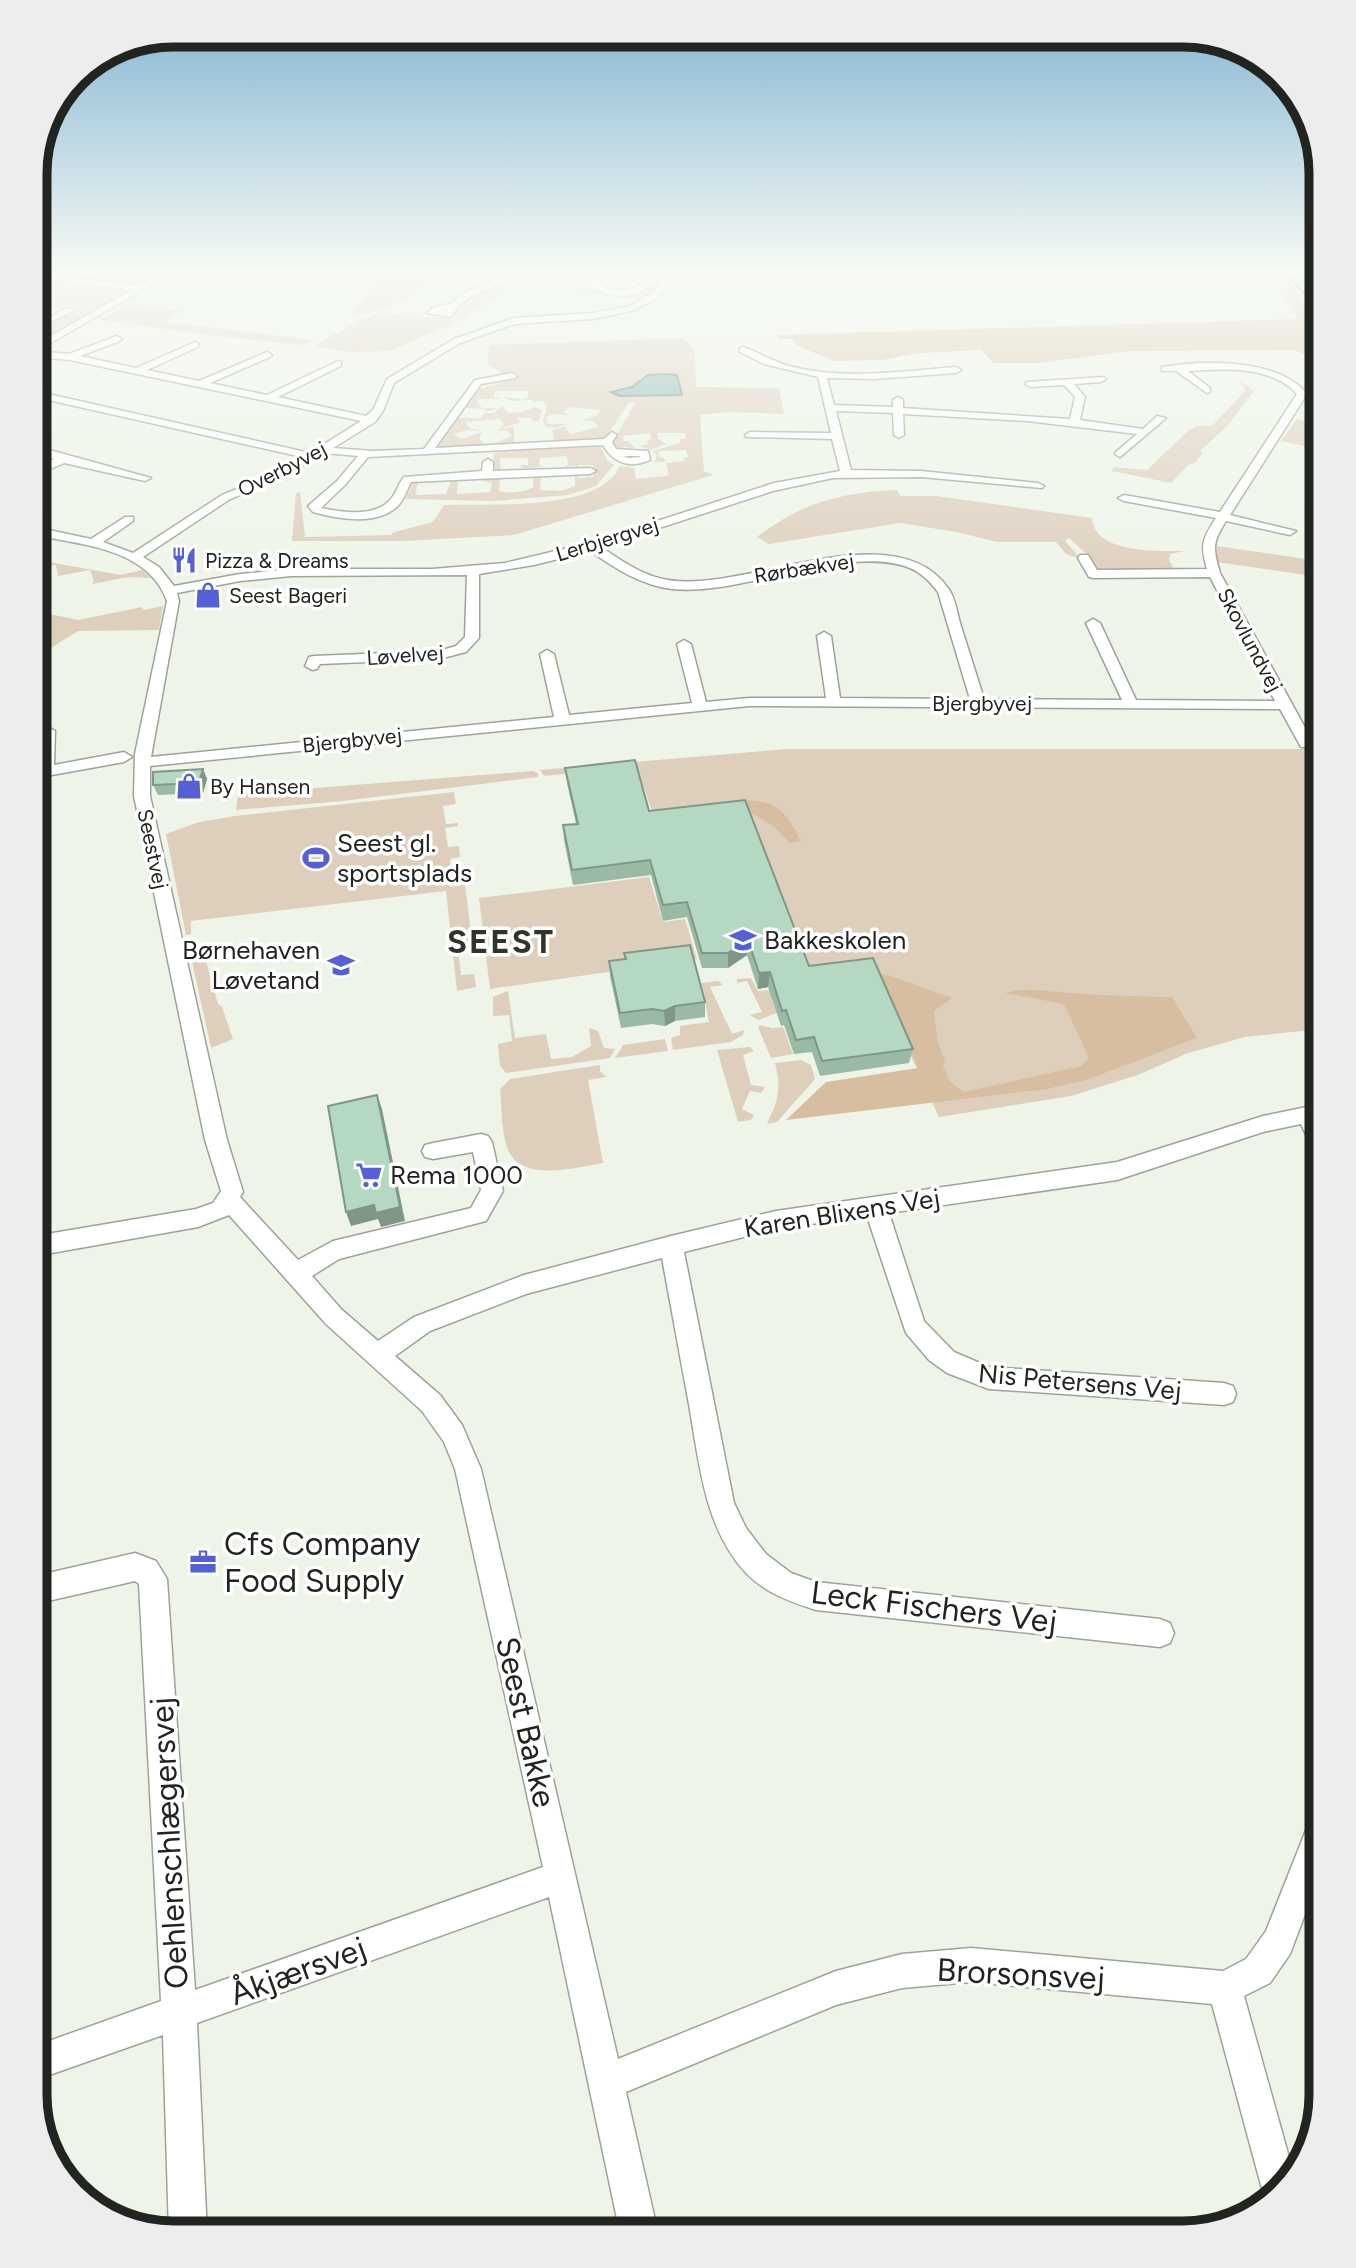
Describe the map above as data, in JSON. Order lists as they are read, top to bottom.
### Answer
{
  "streets": {
    "street": [
      "Overbyvej",
      "Lerbjergvej",
      "Rørbækvej",
      "Skovlundvej",
      "Løvelvej",
      "Bjergbyvej",
      "Seestvej",
      "Karen Blixens Vej",
      "Nis Petersens Vej",
      "Leck Fischers Vej",
      "Seest Bakke",
      "Oehlenschlægersvej",
      "Åkjærsvej",
      "Brorsonsvej"
    ]
  },
  "crossings": [
    ["Lerbjergvej", "Rørbækvej"],
    ["Lerbjergvej", "Løvelvej"],
    ["Lerbjergvej", "Seestvej"],
    ["Rørbækvej", "Bjergbyvej"],
    ["Skovlundvej", "Bjergbyvej"],
    ["Bjergbyvej", "Seestvej"],
    ["Seestvej", "Seest Bakke"],
    ["Karen Blixens Vej", "Nis Petersens Vej"],
    ["Karen Blixens Vej", "Leck Fischers Vej"],
    ["Karen Blixens Vej", "Seest Bakke"],
    ["Seest Bakke", "Åkjærsvej"],
    ["Seest Bakke", "Brorsonsvej"],
    ["Oehlenschlægersvej", "Åkjærsvej"]
  ],
  "districts": ["SEEST"],
  "places": {
    "restaurant": ["Pizza & Dreams"],
    "shop": ["Seest Bageri", "By Hansen"],
    "sports": ["Seest gl. sportsplads"],
    "school or university": ["Bakkeskolen", "Børnehaven Løvetand"],
    "supermarket": ["Rema 1000"],
    "office": ["Cfs Company Food Supply"]
  }
}
